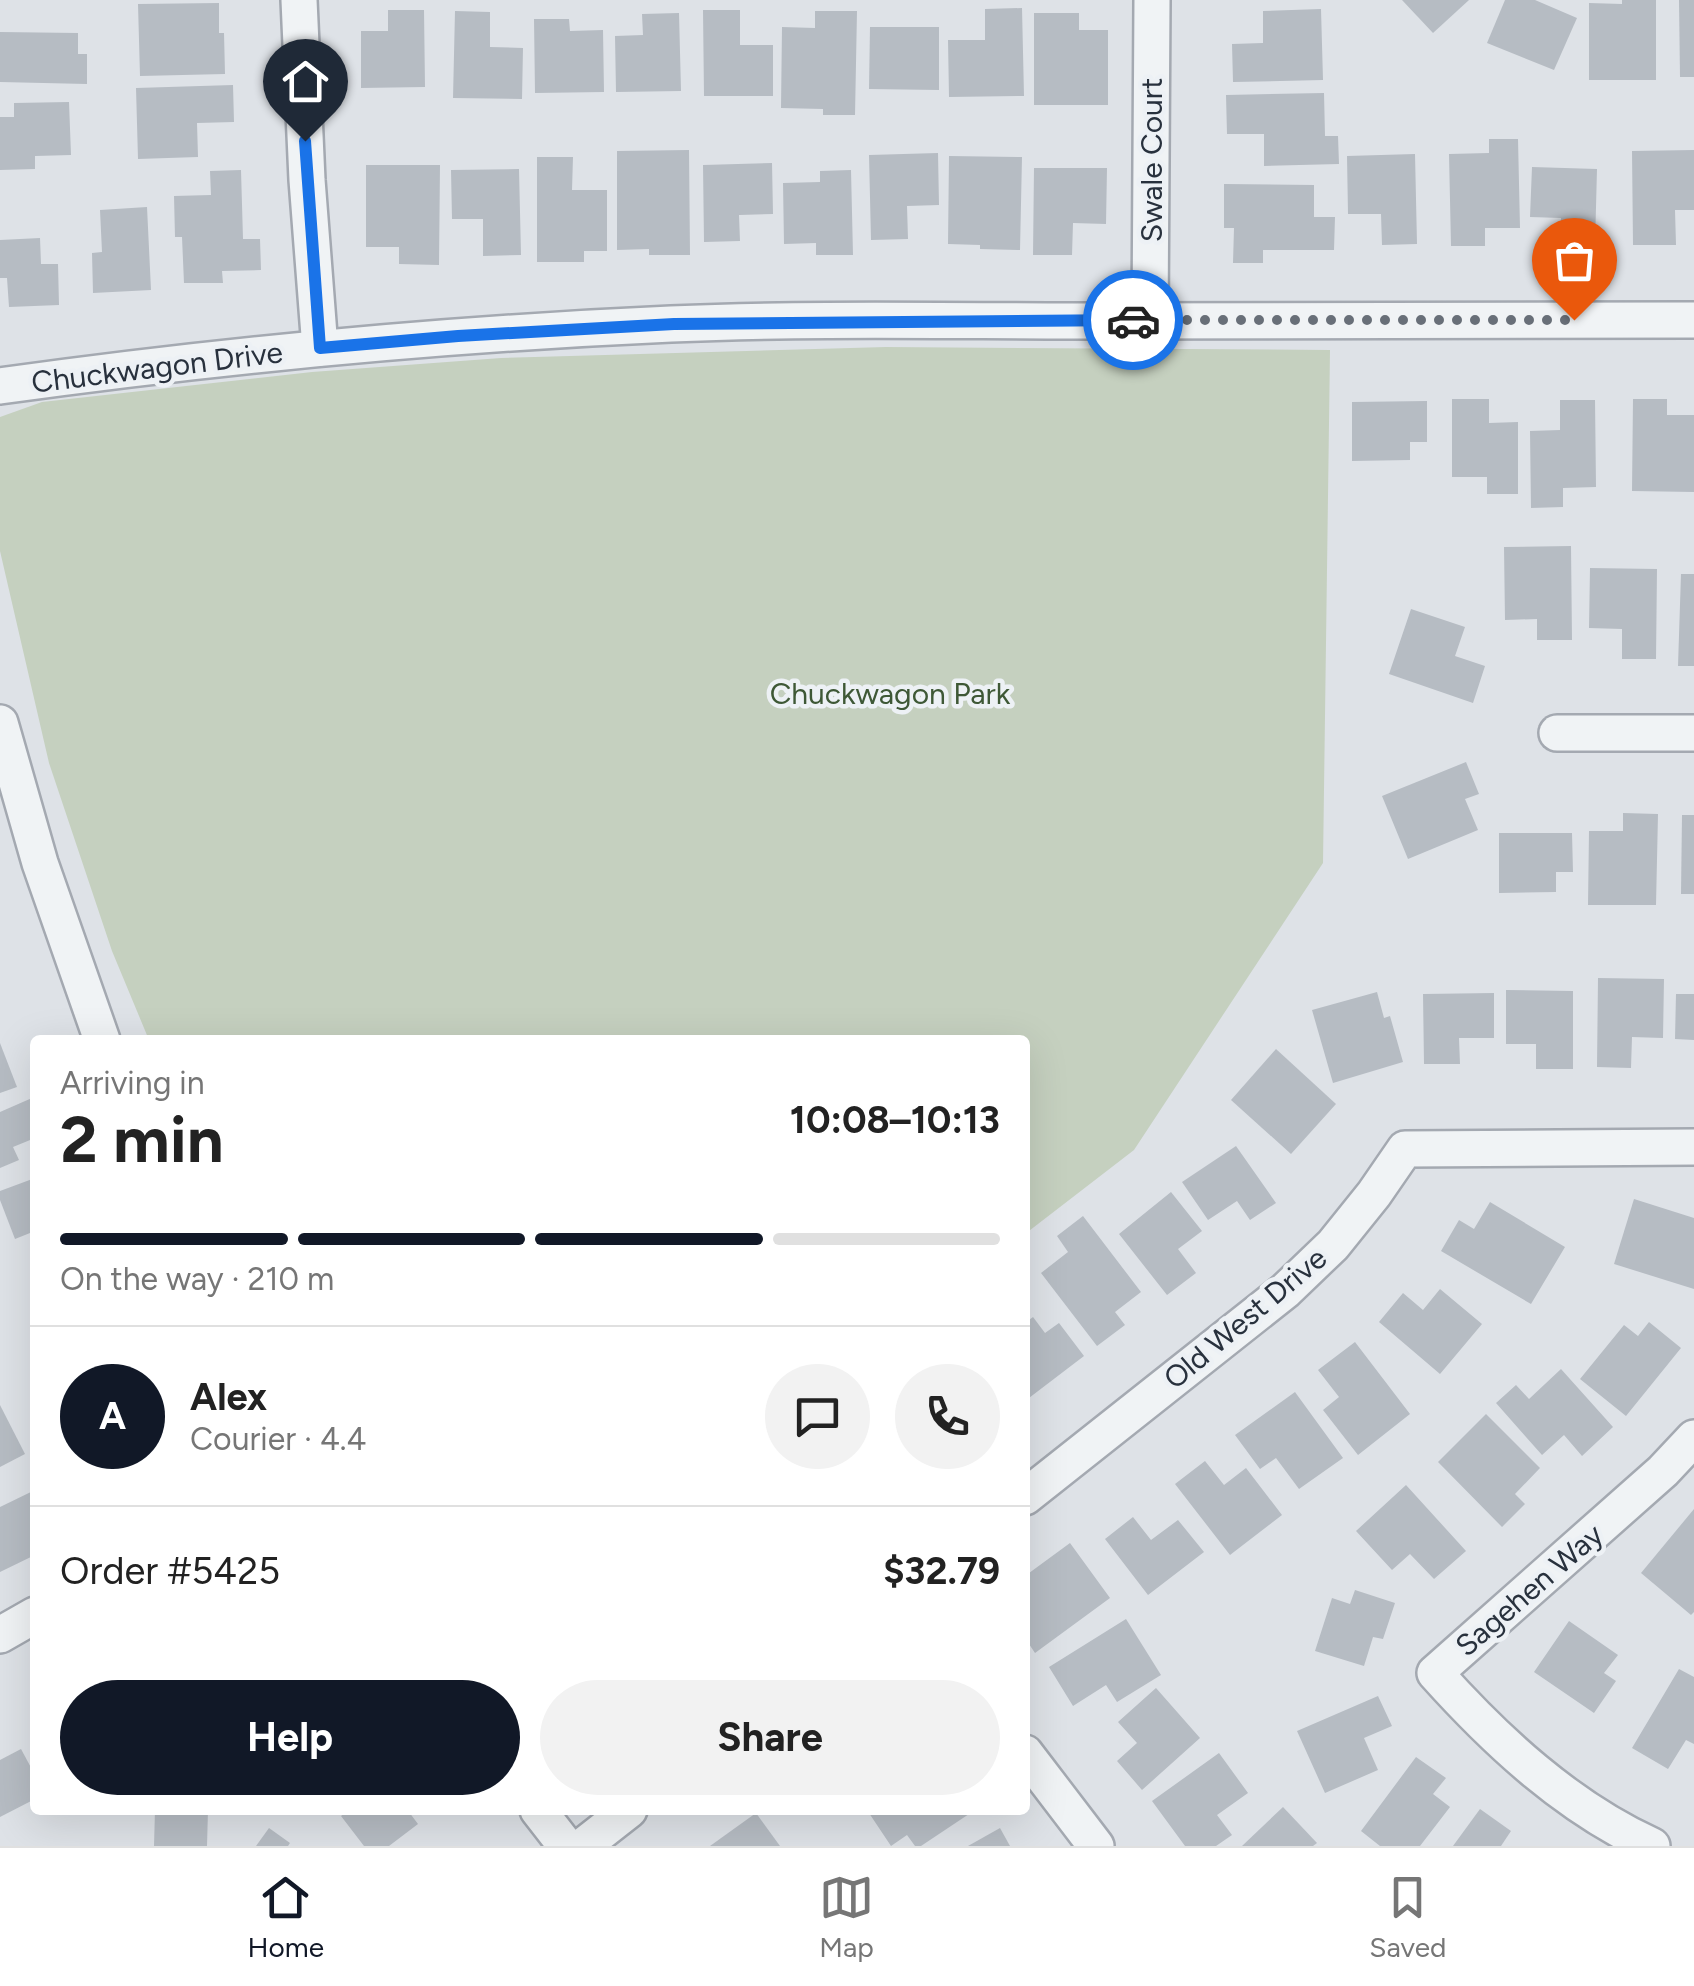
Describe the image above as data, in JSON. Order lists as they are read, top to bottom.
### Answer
{
  "streets": {
    "street": [
      "Swale Court",
      "Chuckwagon Drive",
      "Old West Drive",
      "Sagehen Way"
    ]
  },
  "crossings": [
    ["Swale Court", "Chuckwagon Drive"]
  ],
  "parks": ["Chuckwagon Park"],
  "page": {
    "heading": ["2 min", "Arriving in", "10:08–10:13"],
    "panel": [
      "Alex",
      "Courier · 4.4",
      "Order #5425",
      "$32.79"
    ],
    "bar": "On the way · 210 m",
    "round": "A",
    "buttons": ["Help", "Share"],
    "tabs": ["Home", "Map", "Saved"]
  }
}
